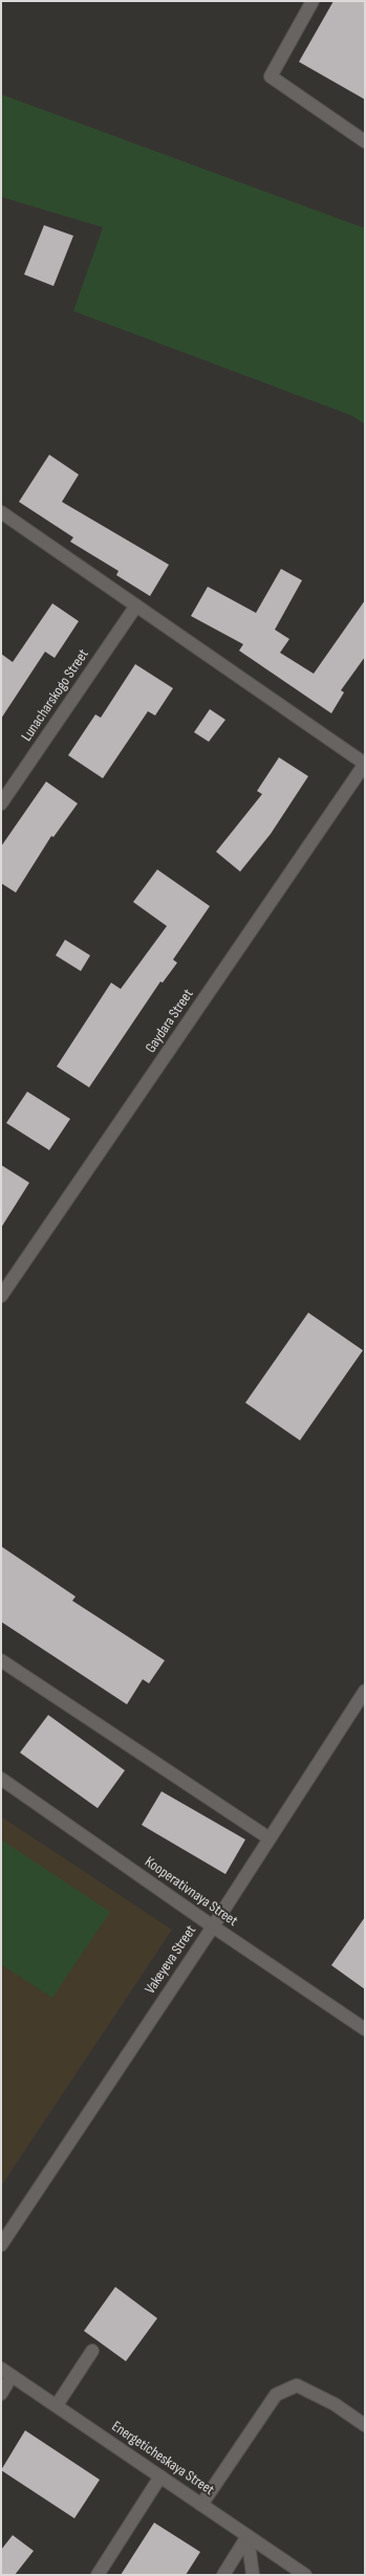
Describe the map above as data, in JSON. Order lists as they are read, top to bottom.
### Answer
{
  "streets": {
    "street": [
      "Lunacharskogo Street",
      "Gaydara Street",
      "Kooperativnaya Street",
      "Vakeyeva Street",
      "Energeticheskaya Street"
    ]
  },
  "crossings": [
    ["Kooperativnaya Street", "Vakeyeva Street"]
  ]
}
